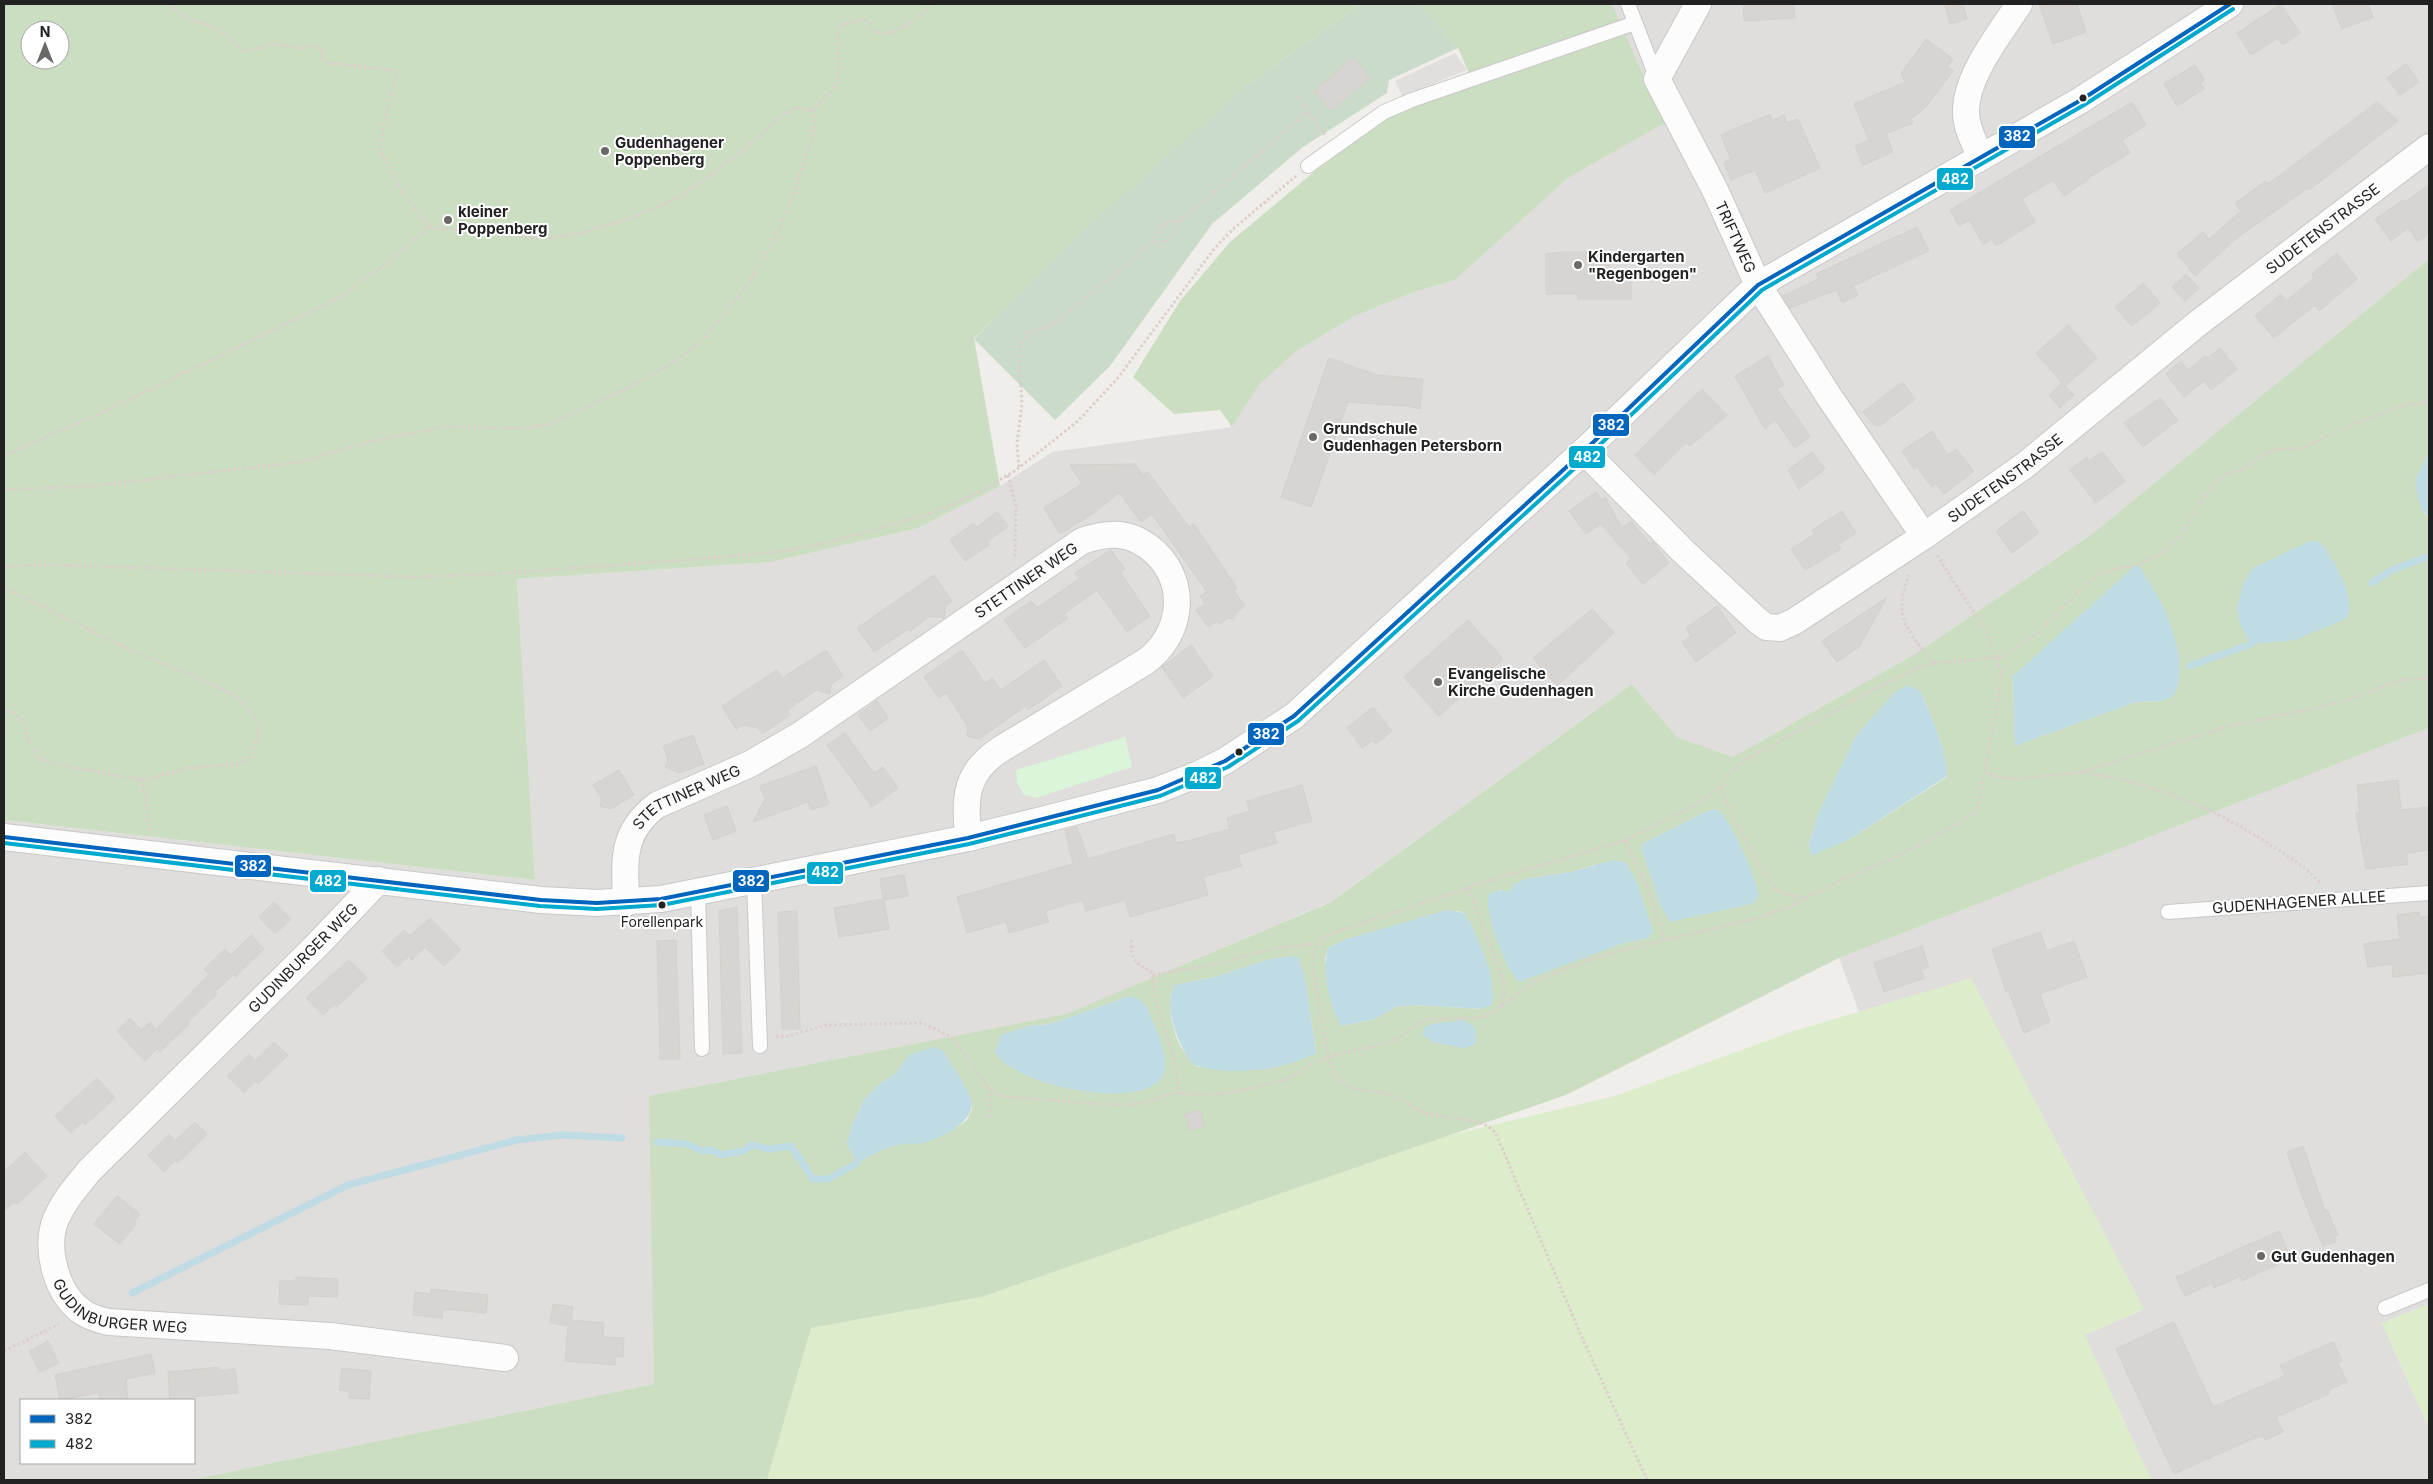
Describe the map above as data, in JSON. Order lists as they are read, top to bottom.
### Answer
{
  "streets": {
    "street": [
      "SUDETENSTRASSE",
      "TRIFTWEG",
      "STETTINER WEG",
      "GUDINBURGER WEG"
    ],
    "lane": ["GUDENHAGENER ALLEE"]
  },
  "crossings": [
    ["SUDETENSTRASSE", "TRIFTWEG"]
  ],
  "places": [
    "Gudenhagener Poppenberg",
    "kleiner Poppenberg",
    "Kindergarten \"Regenbogen\"",
    "Grundschule Gudenhagen Petersborn",
    "Evangelische Kirche Gudenhagen",
    "Forellenpark",
    "Gut Gudenhagen"
  ],
  "lines": ["transit line 382", "transit line 482"],
  "legend": ["382", "482"],
  "north": "top"
}
